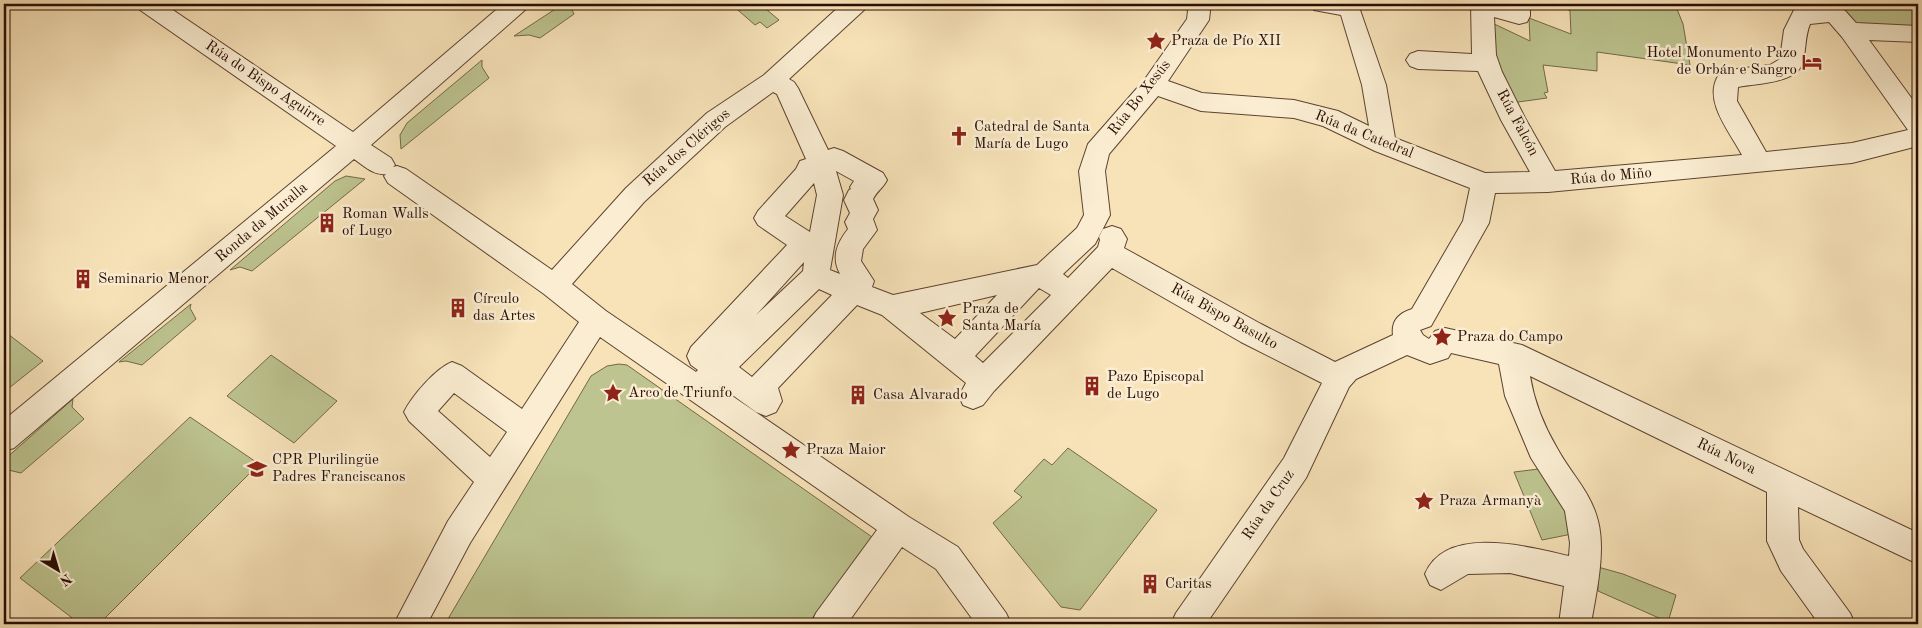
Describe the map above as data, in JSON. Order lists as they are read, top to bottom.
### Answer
{
  "streets": {
    "street": [
      "Rúa do Bispo Aguirre",
      "Rúa Bo Xesús",
      "Rúa Falcón",
      "Rúa da Catedral",
      "Rúa dos Clérigos",
      "Rúa do Miño",
      "Ronda da Muralla",
      "Rúa Bispo Basulto",
      "Rúa Nova",
      "Rúa da Cruz"
    ]
  },
  "crossings": [
    ["Rúa do Bispo Aguirre", "Rúa dos Clérigos"],
    ["Rúa do Bispo Aguirre", "Ronda da Muralla"],
    ["Rúa Bo Xesús", "Rúa da Catedral"],
    ["Rúa Bo Xesús", "Rúa Bispo Basulto"],
    ["Rúa Falcón", "Rúa do Miño"],
    ["Rúa da Catedral", "Rúa do Miño"],
    ["Rúa Bispo Basulto", "Rúa da Cruz"]
  ],
  "places": {
    "place": [
      "Praza de Pío XII",
      "Praza de Santa María",
      "Praza do Campo",
      "Arco de Triunfo",
      "Praza Maior",
      "Praza Armanyà"
    ],
    "hotel": ["Hotel Monumento Pazo de Orbán e Sangro"],
    "church": ["Catedral de Santa María de Lugo"],
    "building": [
      "Roman Walls of Lugo",
      "Seminario Menor",
      "Círculo das Artes",
      "Pazo Episcopal de Lugo",
      "Casa Alvarado",
      "Caritas"
    ],
    "school or university": ["CPR Plurilingüe Padres Franciscanos"]
  },
  "north": "bottom right"
}
